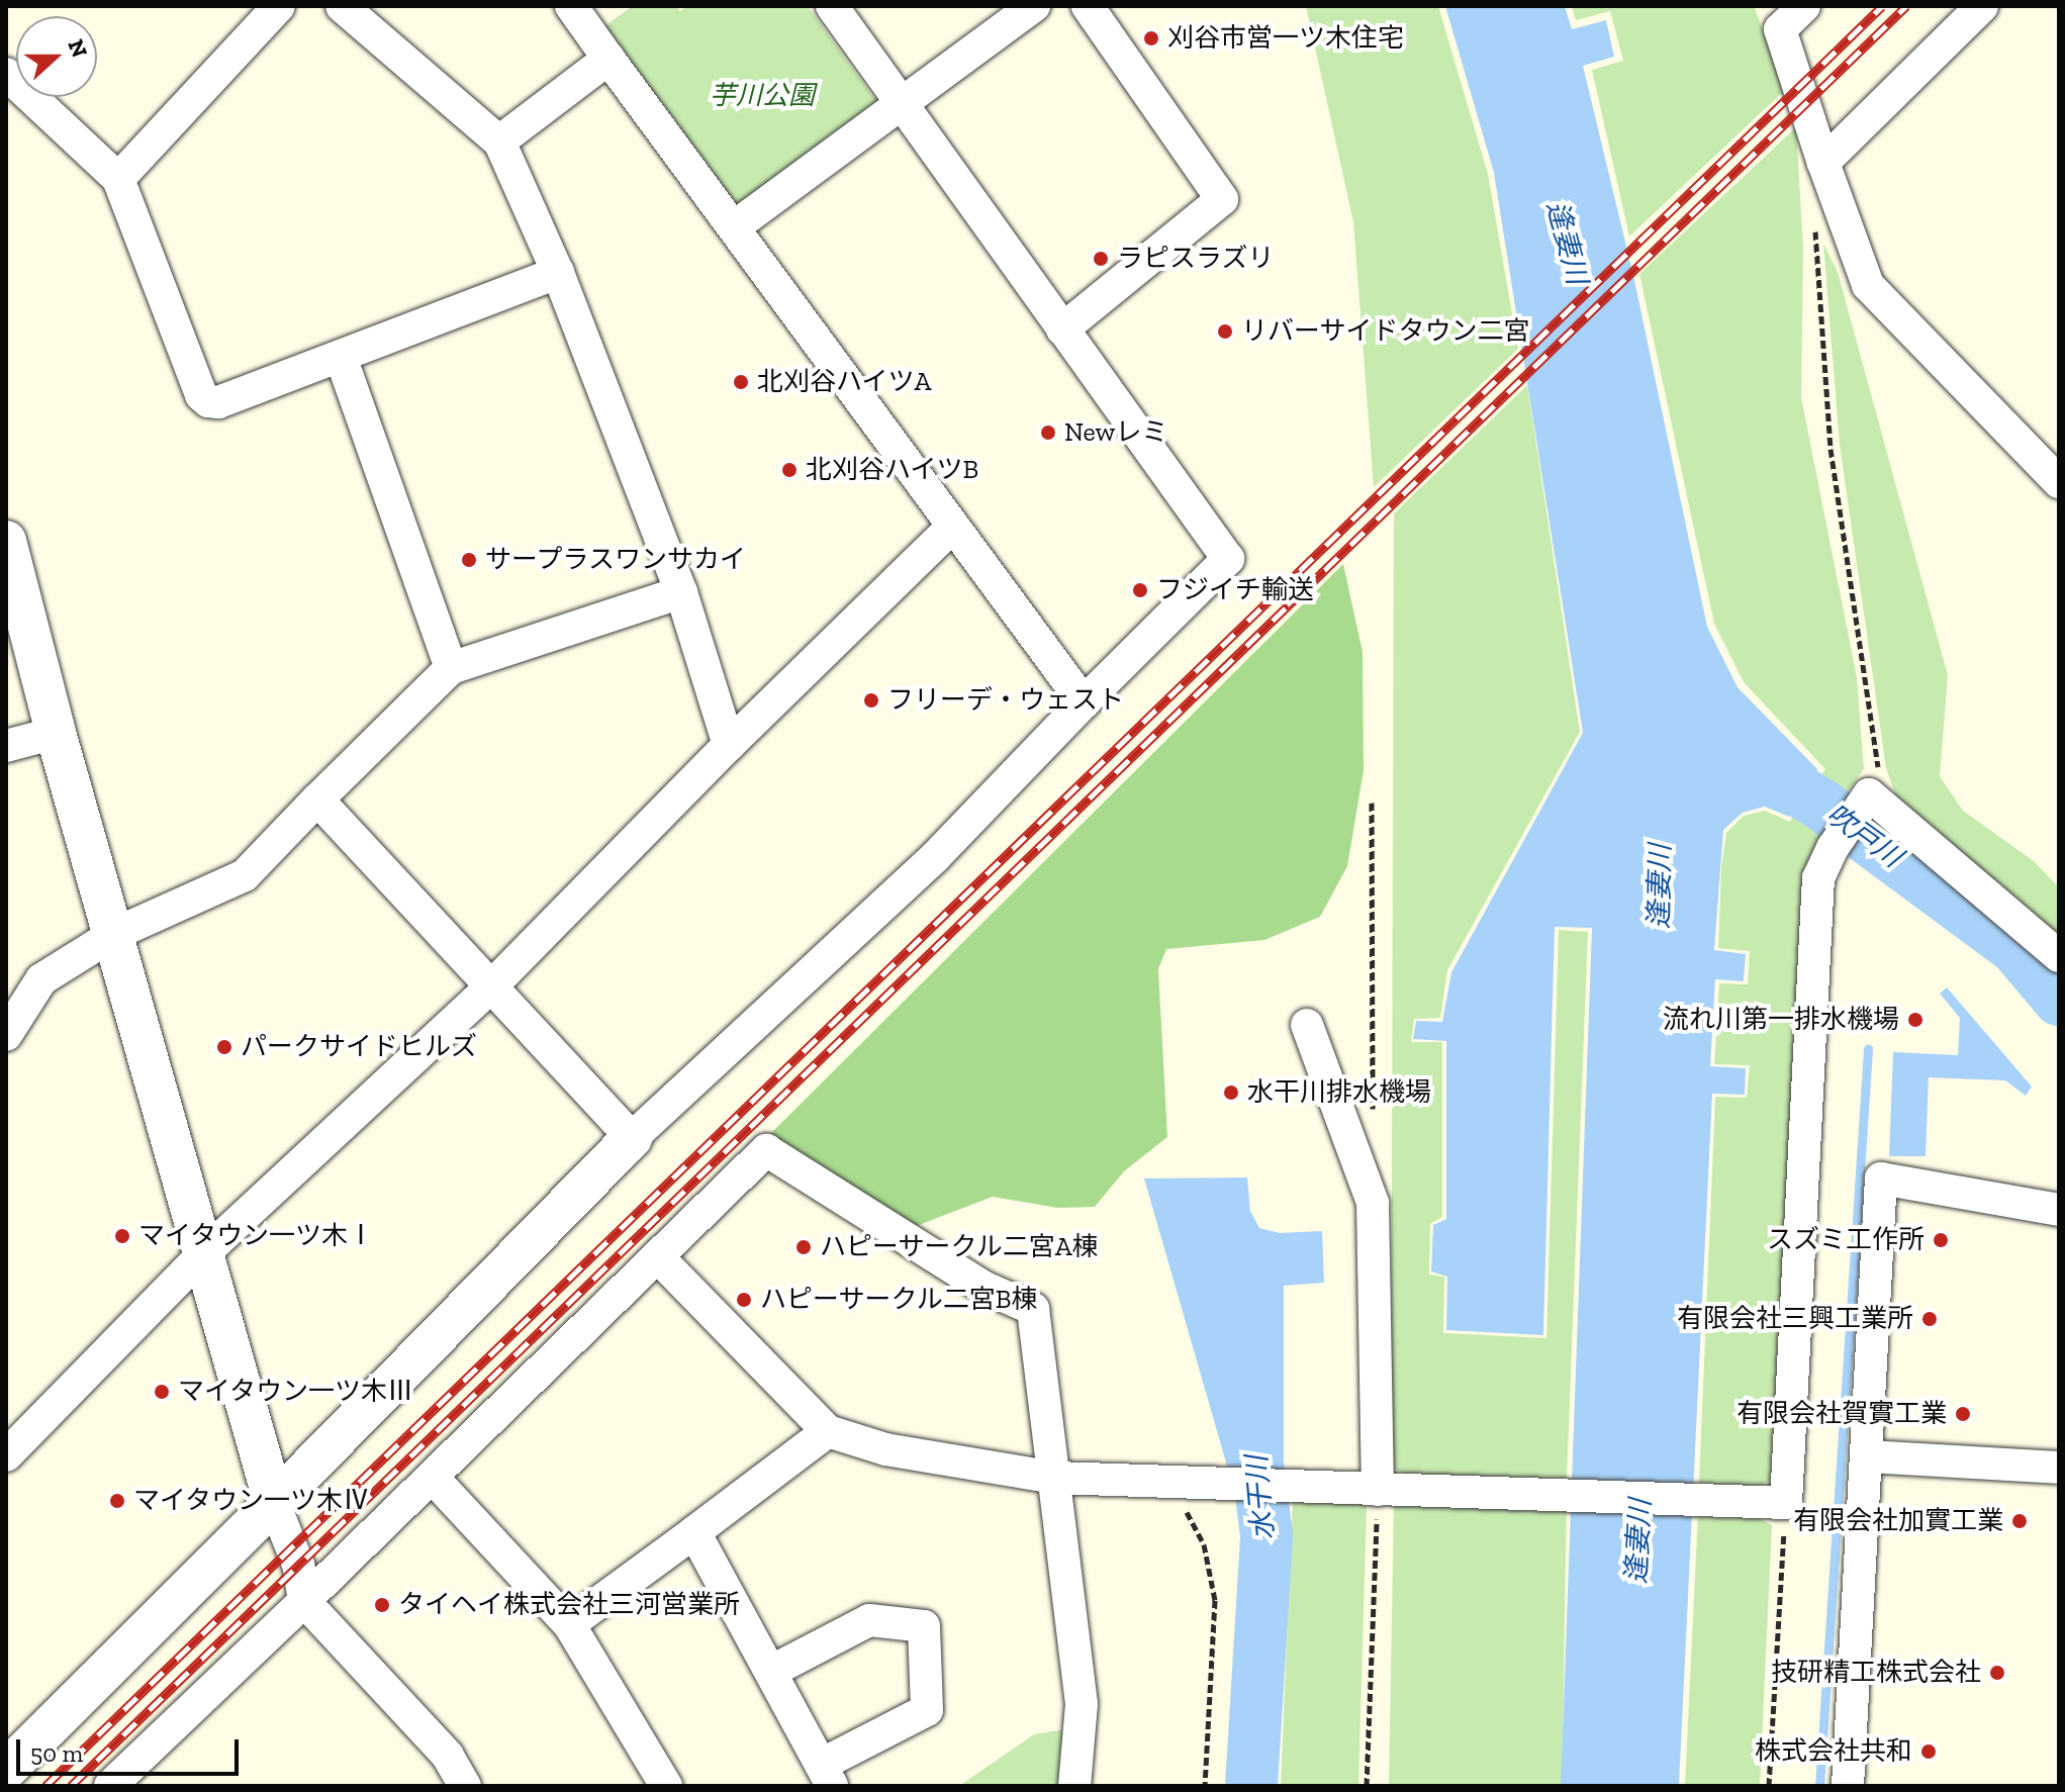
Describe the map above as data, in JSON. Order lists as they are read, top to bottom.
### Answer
{
  "water": ["逢妻川", "吹戸川", "水干川"],
  "parks": ["芋川公園"],
  "places": [
    "刈谷市営一ツ木住宅",
    "ラピスラズリ",
    "リバーサイドタウン二宮",
    "北刈谷ハイツA",
    "Newレミ",
    "北刈谷ハイツB",
    "サープラスワンサカイ",
    "フジイチ輸送",
    "フリーデ・ウェスト",
    "流れ川第一排水機場",
    "パークサイドヒルズ",
    "水干川排水機場",
    "マイタウン一ツ木Ⅰ",
    "スズミ工作所",
    "ハピーサークル二宮A棟",
    "ハピーサークル二宮B棟",
    "有限会社三興工業所",
    "マイタウン一ツ木Ⅲ",
    "有限会社賀實工業",
    "マイタウン一ツ木Ⅳ",
    "有限会社加實工業",
    "タイヘイ株式会社三河営業所",
    "技研精工株式会社",
    "株式会社共和"
  ],
  "scale_bar": "50 m",
  "north": "right"
}
